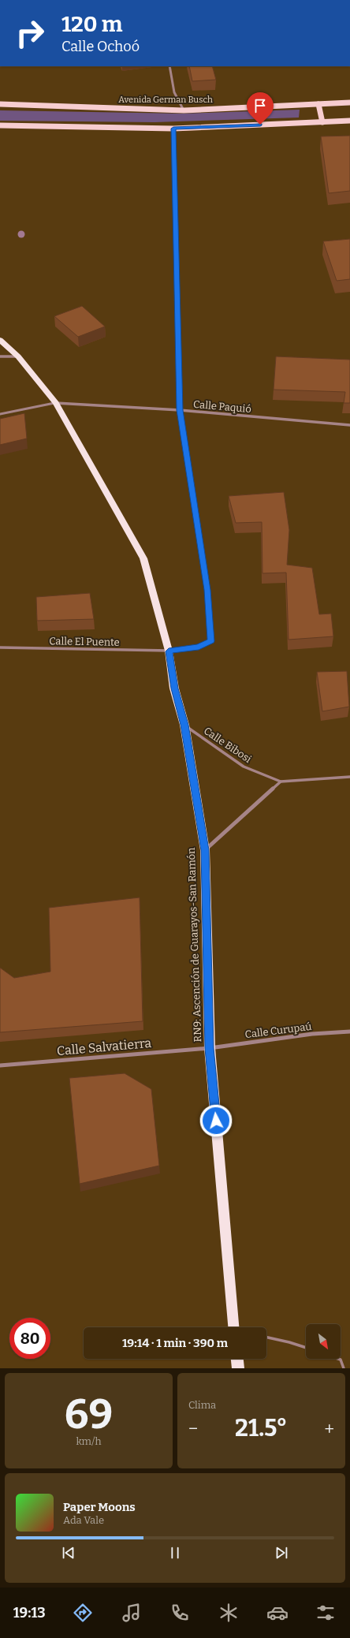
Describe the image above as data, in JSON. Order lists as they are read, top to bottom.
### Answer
{
  "streets": {
    "highway": ["RN9: Ascención de Guarayos-San Ramón"],
    "main road": ["Avenida German Busch"],
    "street": [
      "Calle Paquió",
      "Calle El Puente",
      "Calle Bibosi",
      "Calle Curupaú",
      "Calle Salvatierra"
    ]
  },
  "crossings": [
    ["Calle Paquió", "Calle El Puente"],
    ["Calle Paquió", "RN9: Ascención de Guarayos-San Ramón"],
    ["Calle El Puente", "RN9: Ascención de Guarayos-San Ramón"],
    ["Calle Bibosi", "RN9: Ascención de Guarayos-San Ramón"],
    ["RN9: Ascención de Guarayos-San Ramón", "Calle Curupaú"],
    ["RN9: Ascención de Guarayos-San Ramón", "Calle Salvatierra"],
    ["Calle Curupaú", "Calle Salvatierra"]
  ],
  "north": "bottom right",
  "page": {
    "turn": ["120 m", "Calle Ochoó"],
    "limit": "80",
    "trip": "19:14 · 1 min · 390 m",
    "tile": [
      ["69", "km/h"],
      "Clima"
    ],
    "heat": ["−", "21.5°", "+"],
    "song": ["Paper Moons", "Ada Vale"],
    "tabs": "19:13"
  }
}
